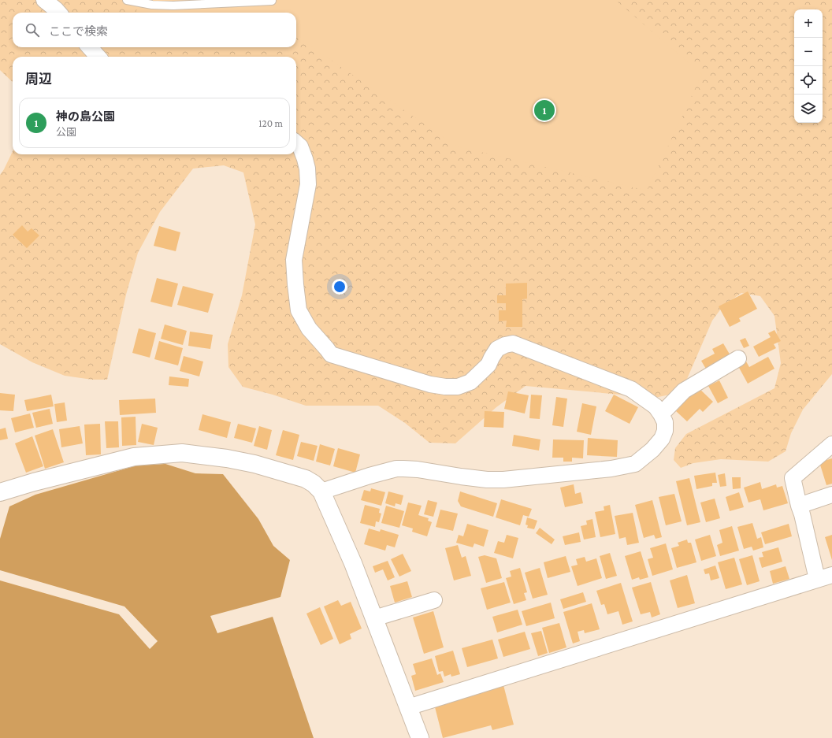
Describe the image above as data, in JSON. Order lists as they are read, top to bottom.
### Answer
{
  "page": {
    "map_buttons": ["+", "−"],
    "search": "ここで検索",
    "heading": "周辺",
    "list": [
      {
        "mark": "1",
        "name": "神の島公園",
        "note": "公園",
        "value": "120 m"
      }
    ],
    "pins": "1"
  }
}
